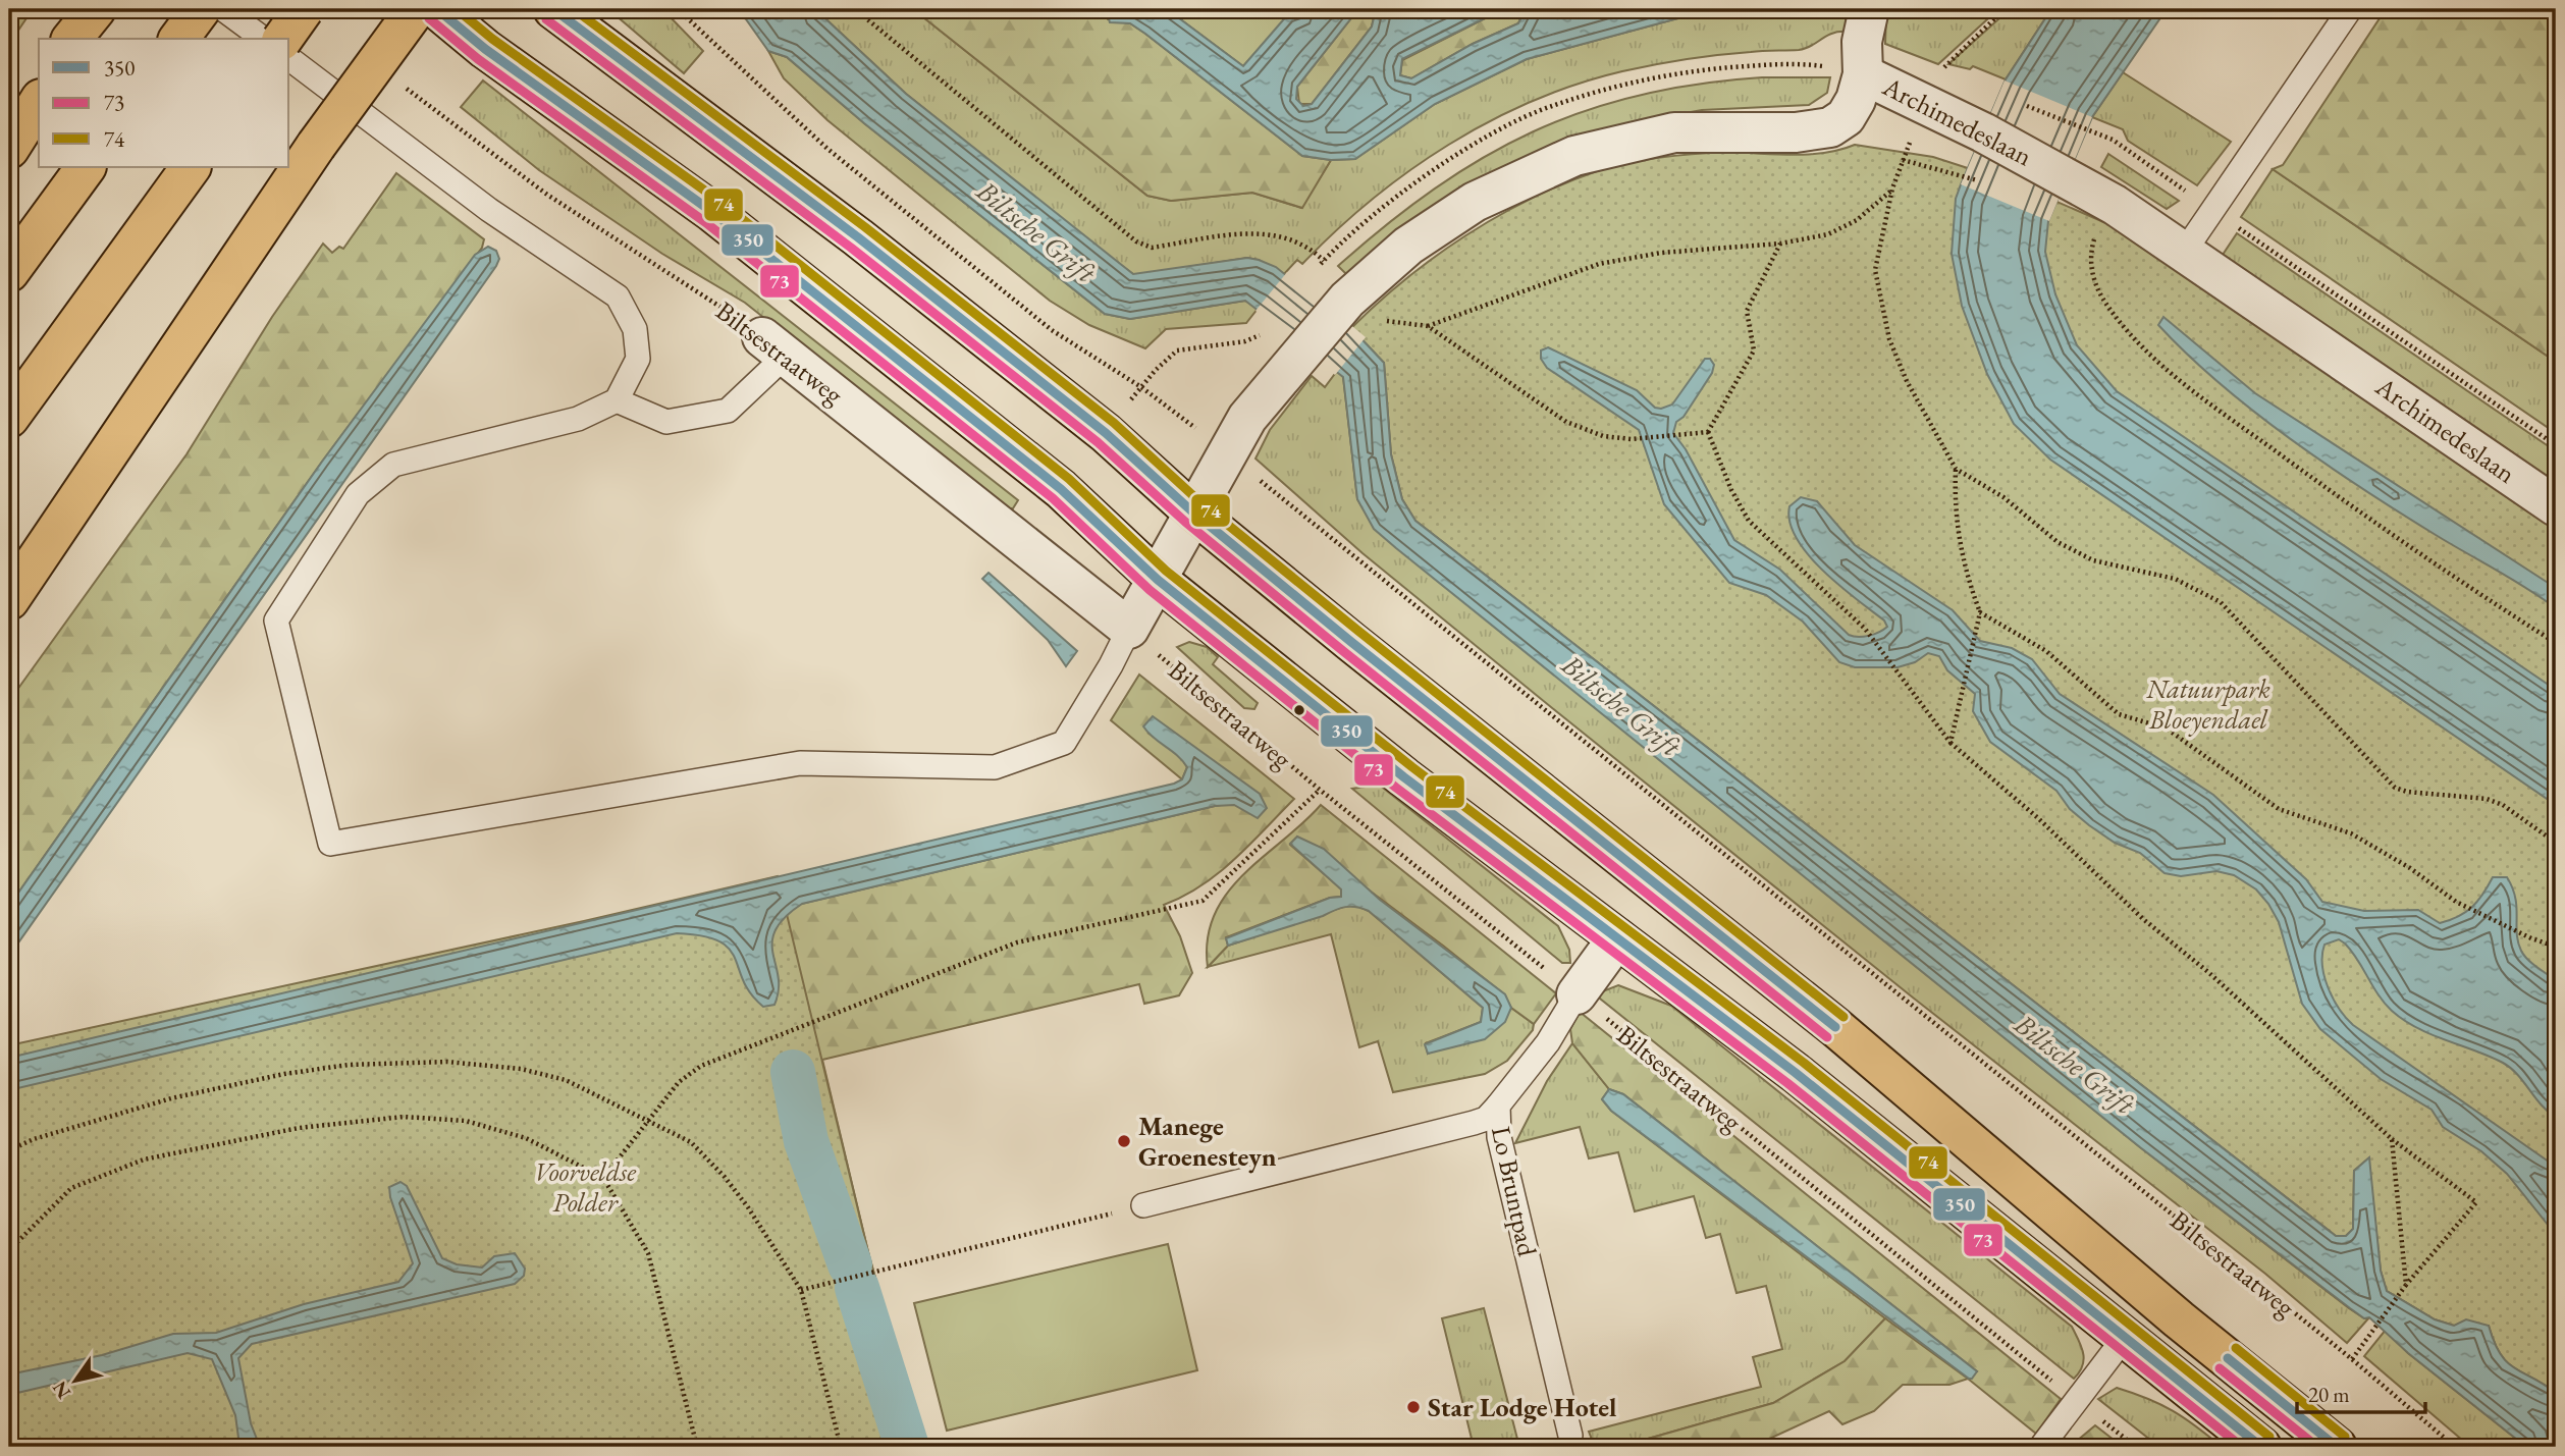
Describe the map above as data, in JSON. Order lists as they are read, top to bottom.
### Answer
{
  "streets": {
    "street": ["Archimedeslaan", "Biltsestraatweg", "Lo Bruntpad"]
  },
  "crossings": [
    ["Archimedeslaan", "Biltsestraatweg"],
    ["Biltsestraatweg", "Lo Bruntpad"]
  ],
  "water": ["Biltsche Grift"],
  "parks": ["Natuurpark Bloeyendael", "Voorveldse Polder"],
  "places": ["Manege Groenesteyn", "Star Lodge Hotel"],
  "lines": ["transit line 350", "transit line 74", "transit line 73"],
  "legend": ["350", "73", "74"],
  "scale_bar": "20 m",
  "north": "bottom left"
}
